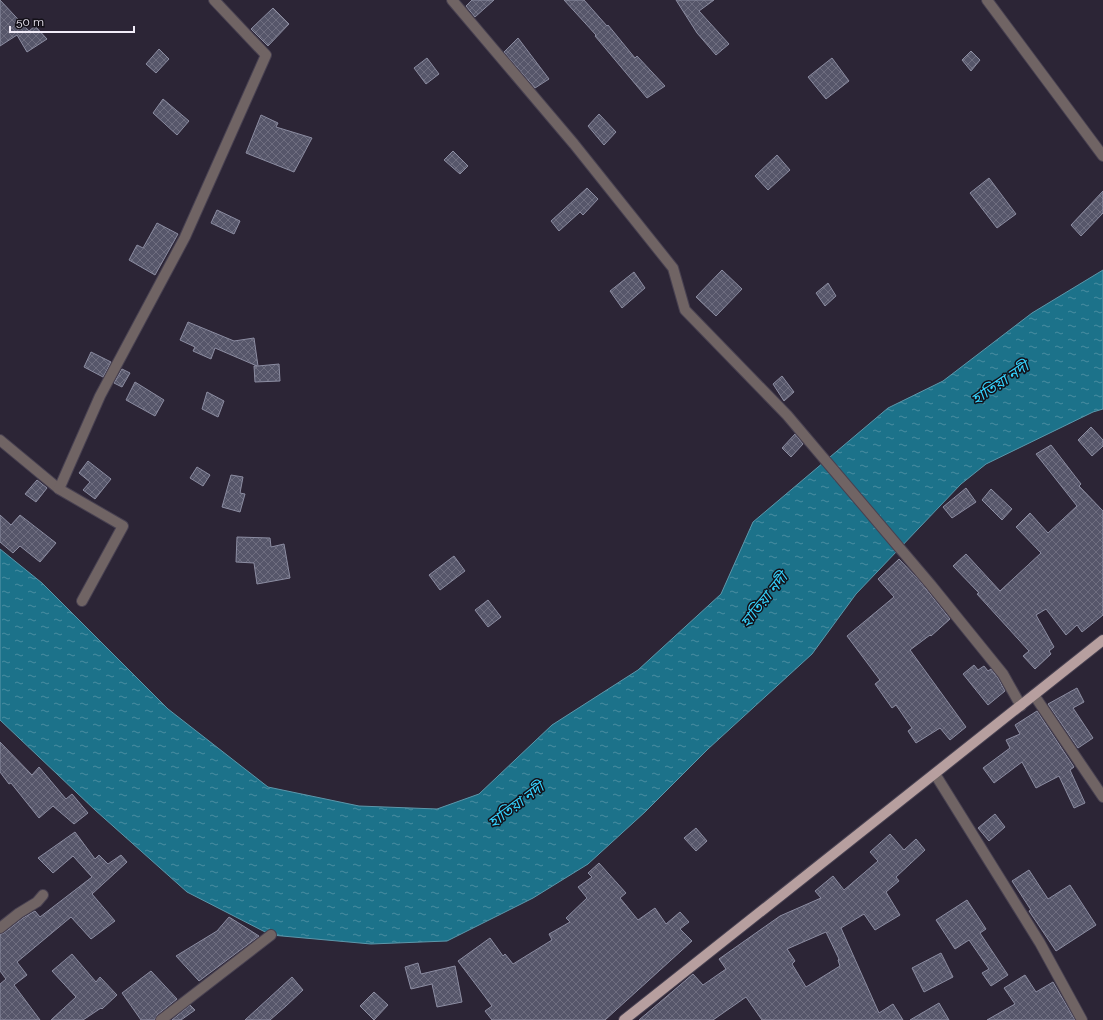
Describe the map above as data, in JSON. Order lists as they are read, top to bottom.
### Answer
{
  "water": ["হাতিয়া নদী"],
  "scale_bar": "50 m"
}
